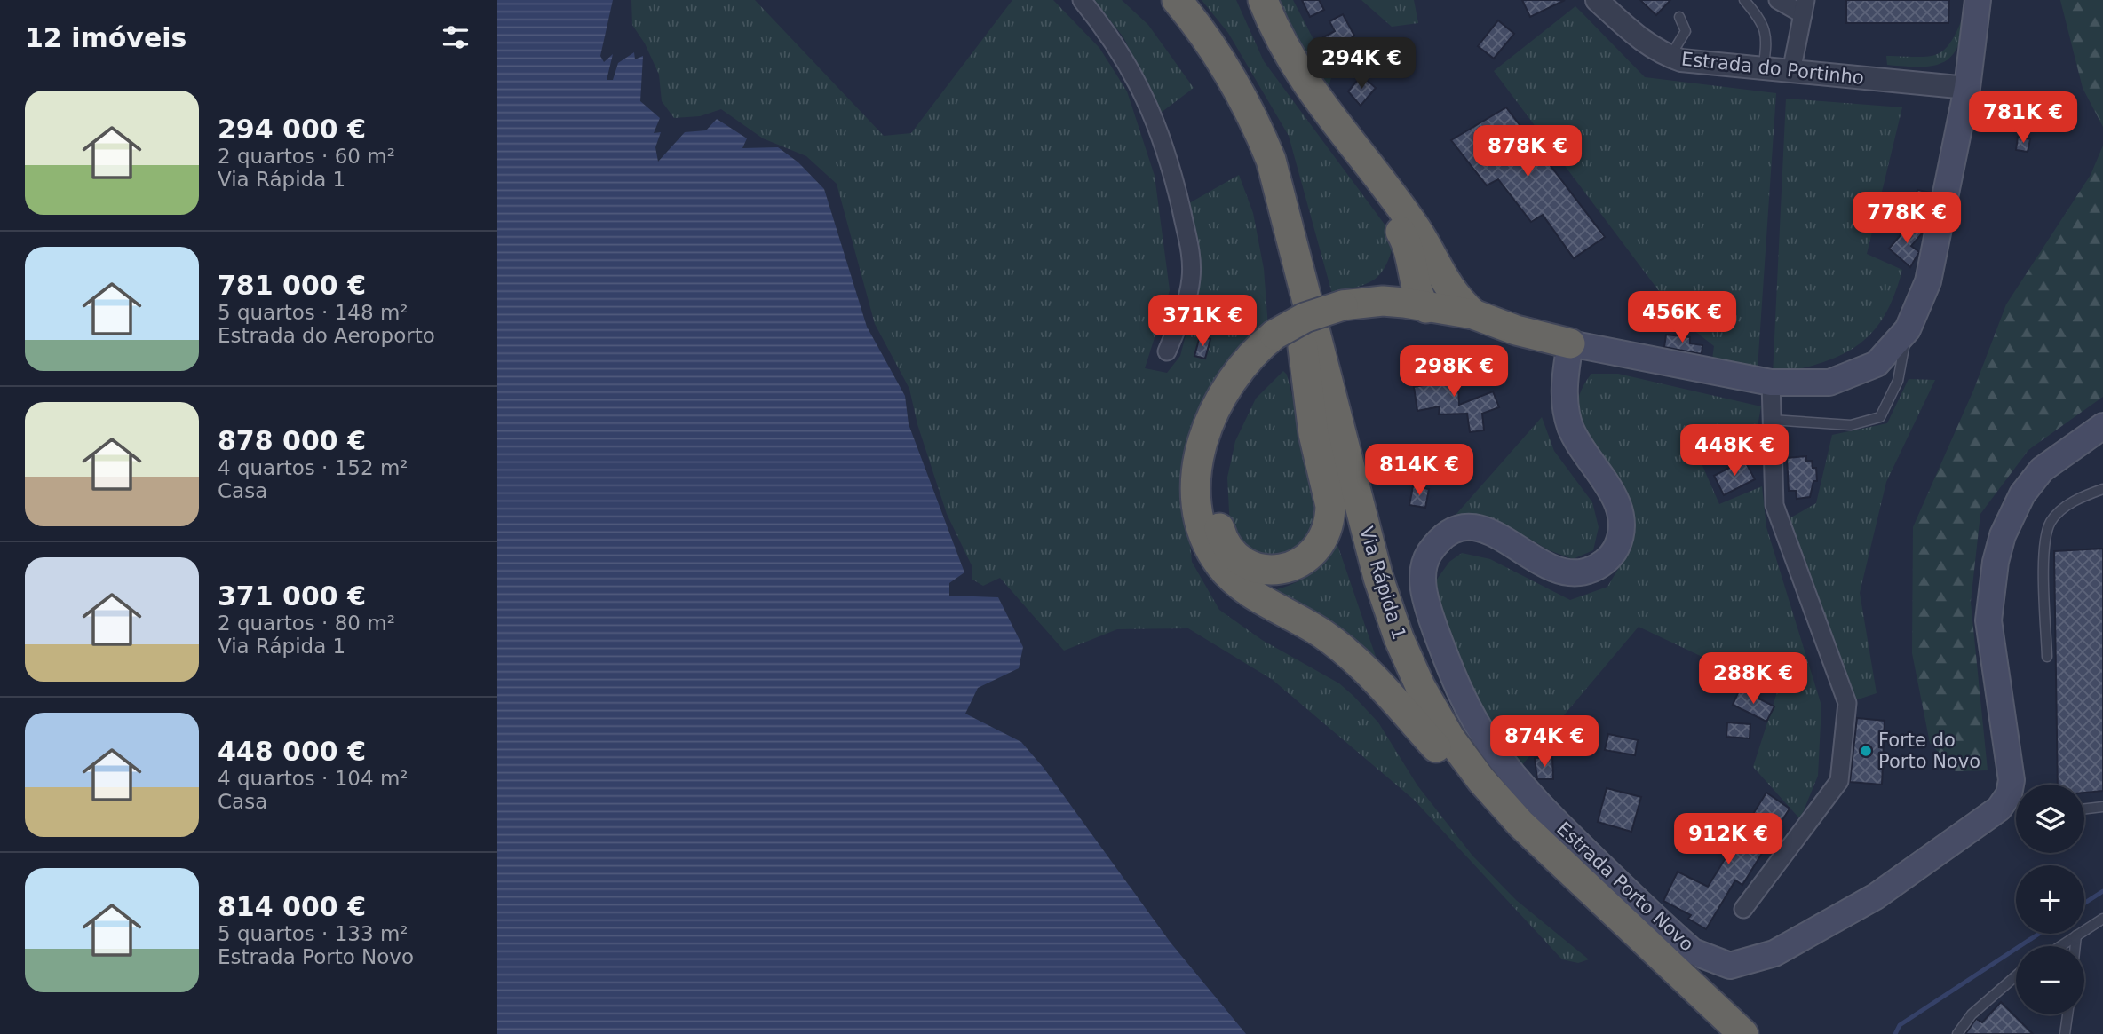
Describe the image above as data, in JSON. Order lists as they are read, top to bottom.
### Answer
{
  "streets": {
    "highway": ["Via Rápida 1"],
    "main road": ["Estrada Porto Novo"],
    "street": ["Estrada do Portinho"]
  },
  "places": ["Forte do Porto Novo"],
  "page": {
    "heading": "12 imóveis",
    "price": [
      "294K €",
      "781K €",
      "878K €",
      "778K €",
      "456K €",
      "371K €",
      "298K €",
      "448K €",
      "814K €",
      "288K €",
      "874K €",
      "912K €"
    ],
    "list": [
      {
        "name": "294 000 €",
        "note": "2 quartos · 60 m² · Via Rápida 1"
      },
      {
        "name": "781 000 €",
        "note": "5 quartos · 148 m² · Estrada do Aeroporto"
      },
      {
        "name": "878 000 €",
        "note": "4 quartos · 152 m² · Casa"
      },
      {
        "name": "371 000 €",
        "note": "2 quartos · 80 m² · Via Rápida 1"
      },
      {
        "name": "448 000 €",
        "note": "4 quartos · 104 m² · Casa"
      },
      {
        "name": "814 000 €",
        "note": "5 quartos · 133 m² · Estrada Porto Novo"
      }
    ],
    "map_buttons": ["+", "−"]
  }
}
